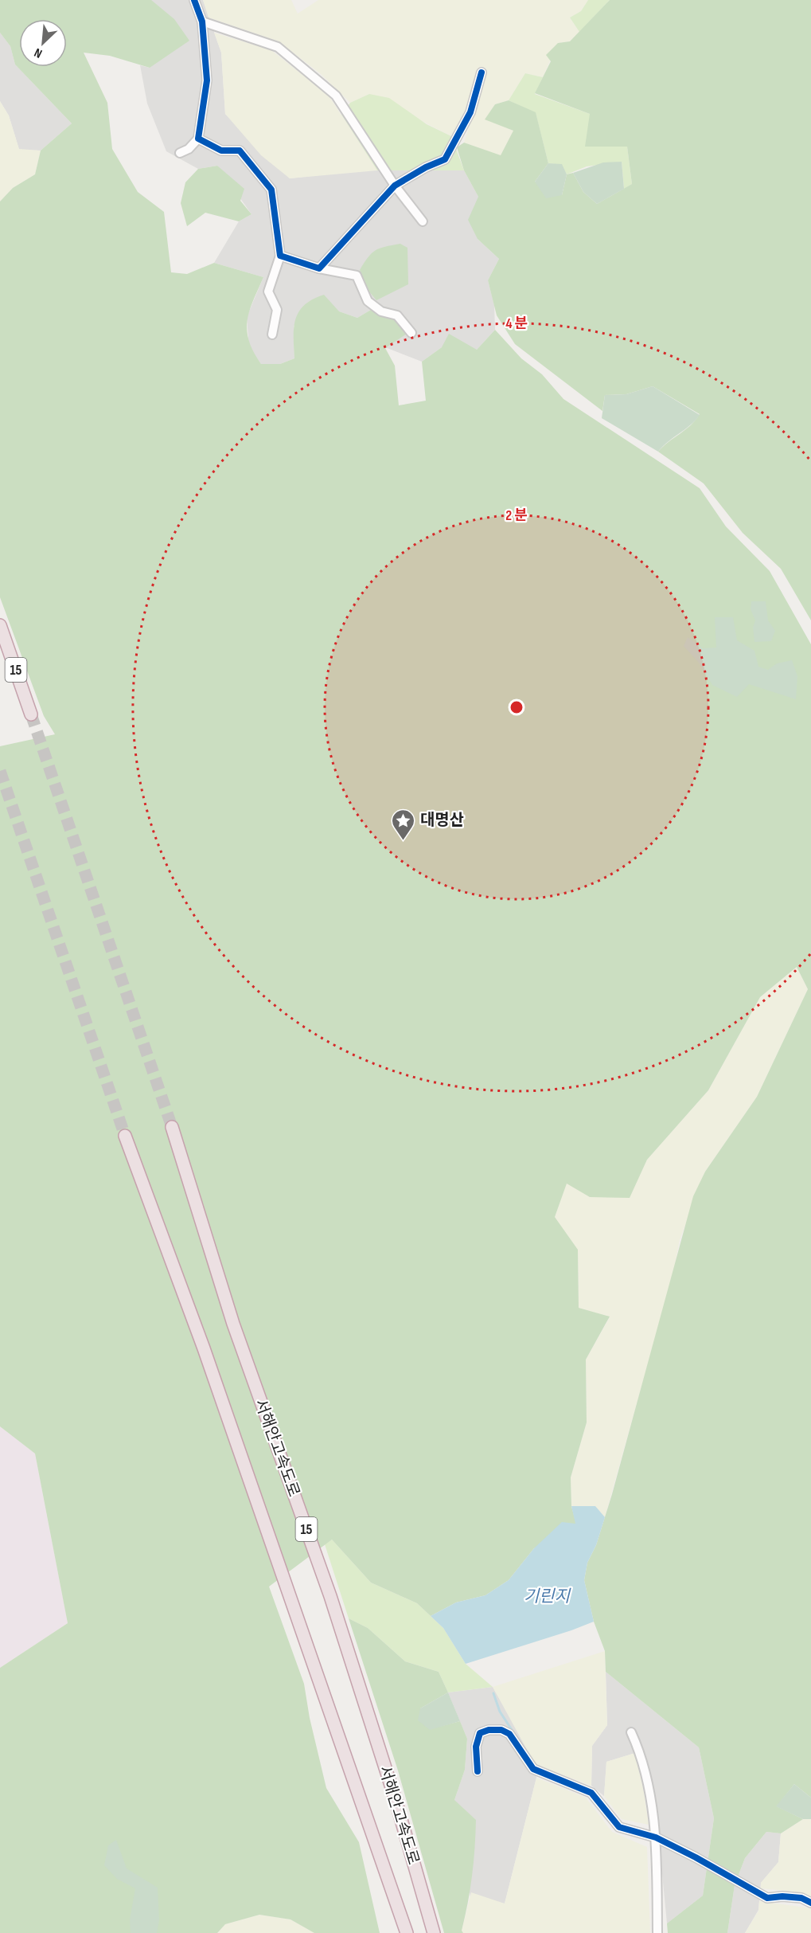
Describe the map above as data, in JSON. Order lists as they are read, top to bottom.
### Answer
{
  "streets": {
    "highway": ["15", "서해안고속도로"]
  },
  "water": ["기린지"],
  "places": {
    "place": ["대명산"]
  },
  "north": "bottom left",
  "rings": ["4 분", "2 분"]
}
